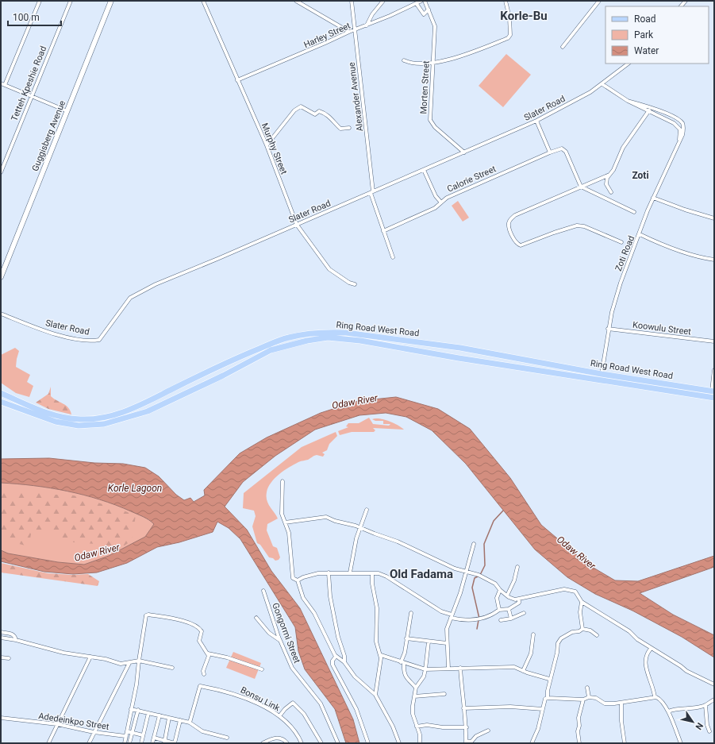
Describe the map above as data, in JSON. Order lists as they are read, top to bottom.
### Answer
{
  "streets": {
    "main road": ["Guggisberg Avenue", "Ring Road West Road"],
    "street": [
      "Harley Street",
      "Tetteh Kpeshie Road",
      "Morten Street",
      "Alexander Avenue",
      "Slater Road",
      "Murphy Street",
      "Calorie Street",
      "Zoti Road",
      "Koowulu Street",
      "Gongormi Street",
      "Bonsu Link",
      "Adedeinkpo Street"
    ]
  },
  "crossings": [
    ["Harley Street", "Alexander Avenue"],
    ["Harley Street", "Murphy Street"],
    ["Morten Street", "Slater Road"],
    ["Alexander Avenue", "Slater Road"],
    ["Alexander Avenue", "Calorie Street"],
    ["Slater Road", "Murphy Street"],
    ["Slater Road", "Zoti Road"],
    ["Zoti Road", "Koowulu Street"],
    ["Zoti Road", "Ring Road West Road"]
  ],
  "districts": ["Korle-Bu", "Zoti", "Old Fadama"],
  "water": ["Odaw River", "Korle Lagoon"],
  "legend": ["Road", "Park", "Water"],
  "scale_bar": "100 m",
  "north": "bottom right"
}
